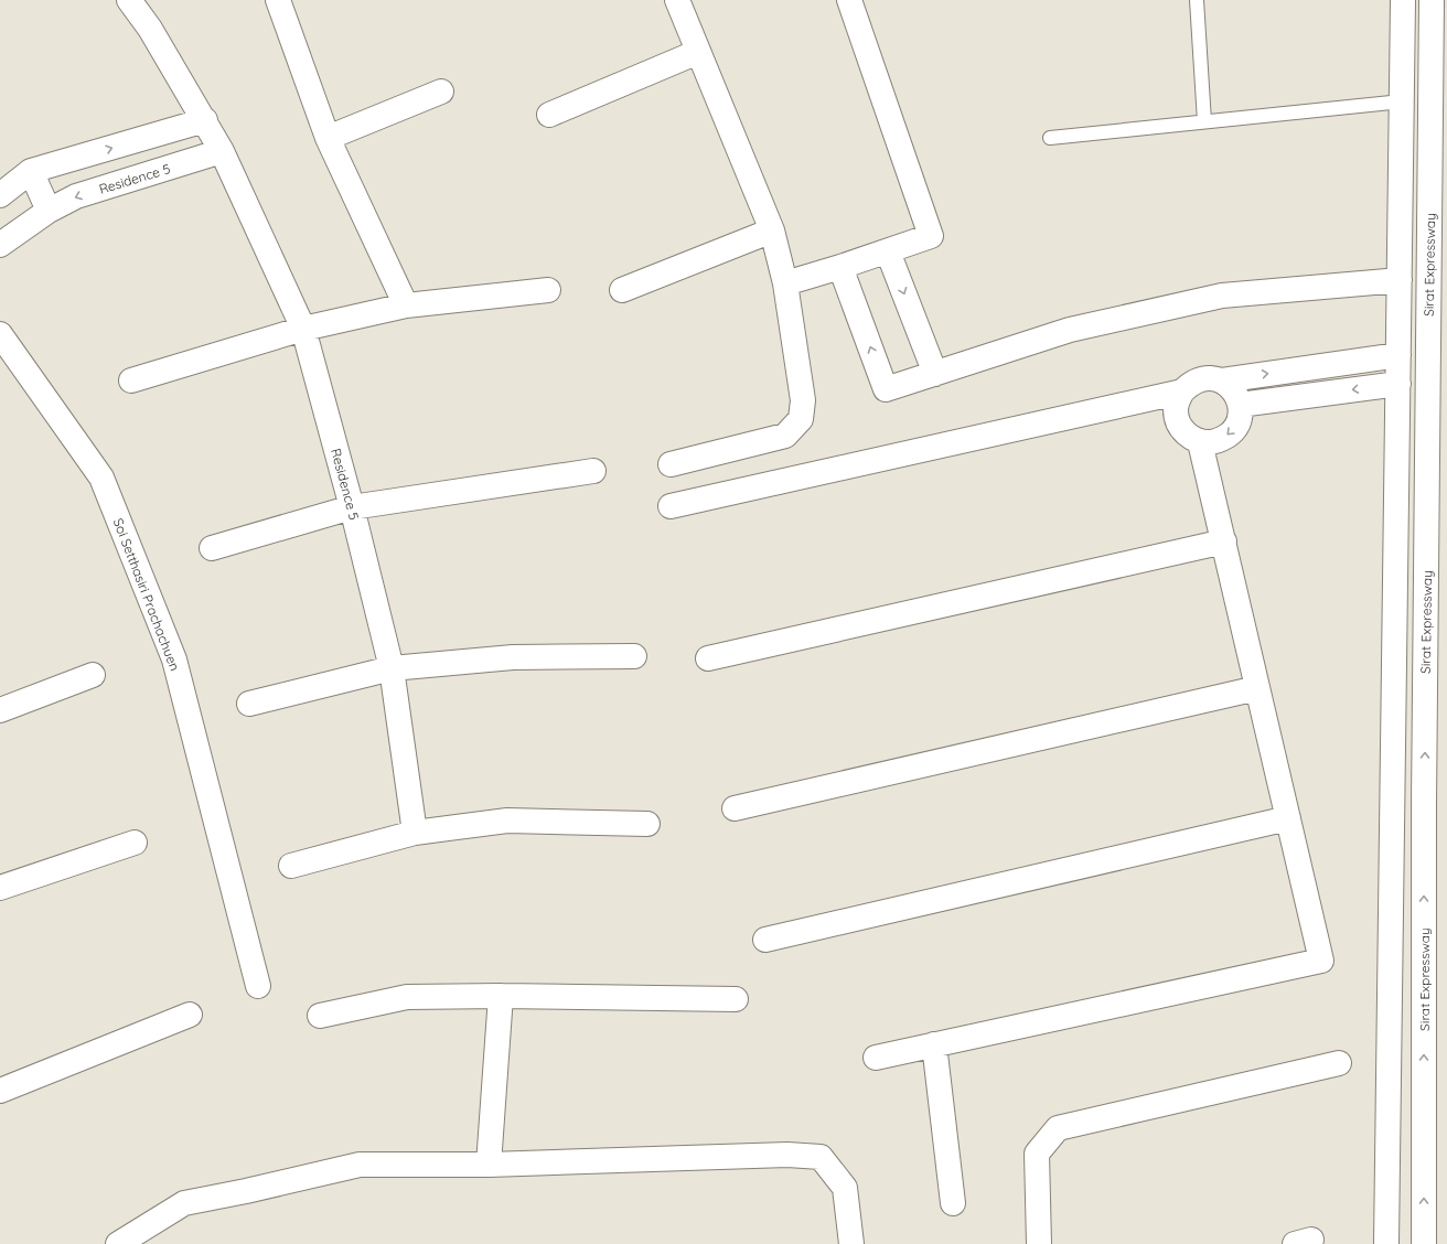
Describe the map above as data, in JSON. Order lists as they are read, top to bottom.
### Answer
{
  "streets": {
    "main road": ["Residence 5", "Sirat Expressway", "Soi Setthasiri Prachachuen"]
  }
}
